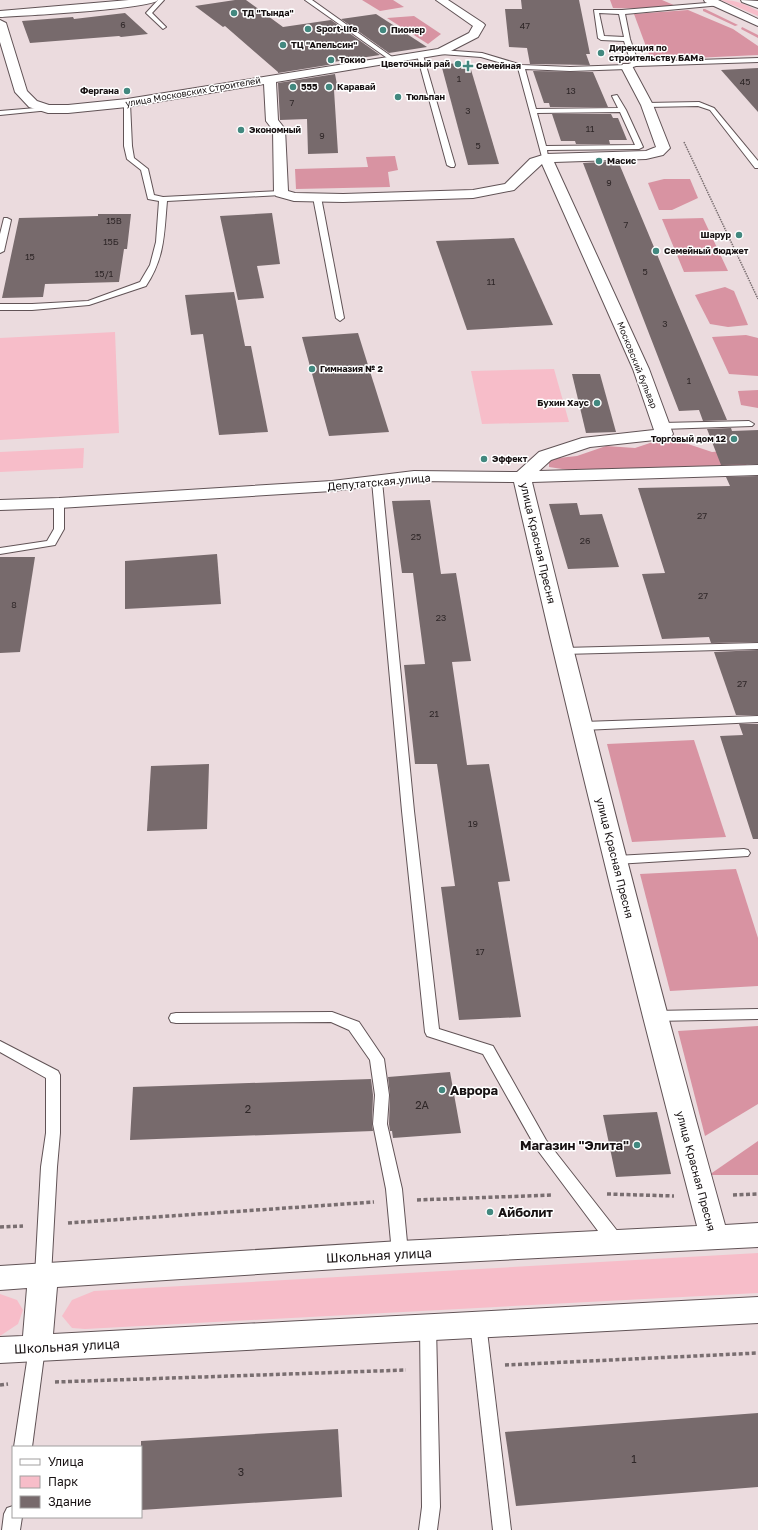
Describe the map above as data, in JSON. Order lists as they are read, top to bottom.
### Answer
{
  "streets": {
    "street": [
      "улица Московских Строителей",
      "Московский бульвар",
      "Депутатская улица",
      "улица Красная Пресня",
      "Школьная улица"
    ]
  },
  "crossings": [
    ["Депутатская улица", "улица Красная Пресня"],
    ["улица Красная Пресня", "Школьная улица"]
  ],
  "places": {
    "other": [
      "ТД \"Тында\"",
      "Sport-life",
      "Пионер",
      "ТЦ \"Апельсин\"",
      "Дирекция по строительству БАМа",
      "Токио",
      "Цветочный рай",
      "555",
      "Каравай",
      "Фергана",
      "Тюльпан",
      "Экономный",
      "Масис",
      "Шарур",
      "Семейный бюджет",
      "Гимназия № 2",
      "Бухин Хаус",
      "Торговый дом 12",
      "Эффект",
      "Аврора",
      "Магазин \"Элита\"",
      "Айболит"
    ],
    "health": ["Семейная"]
  },
  "house_numbers": [
    "6",
    "47",
    "1",
    "45",
    "13",
    "7",
    "3",
    "11",
    "9",
    "5",
    "9",
    "15В",
    "7",
    "15Б",
    "15",
    "5",
    "15/1",
    "11",
    "3",
    "1",
    "27",
    "25",
    "26",
    "27",
    "8",
    "23",
    "27",
    "21",
    "19",
    "17",
    "2А",
    "2",
    "1",
    "3"
  ],
  "legend": ["Улица", "Парк", "Здание"]
}
